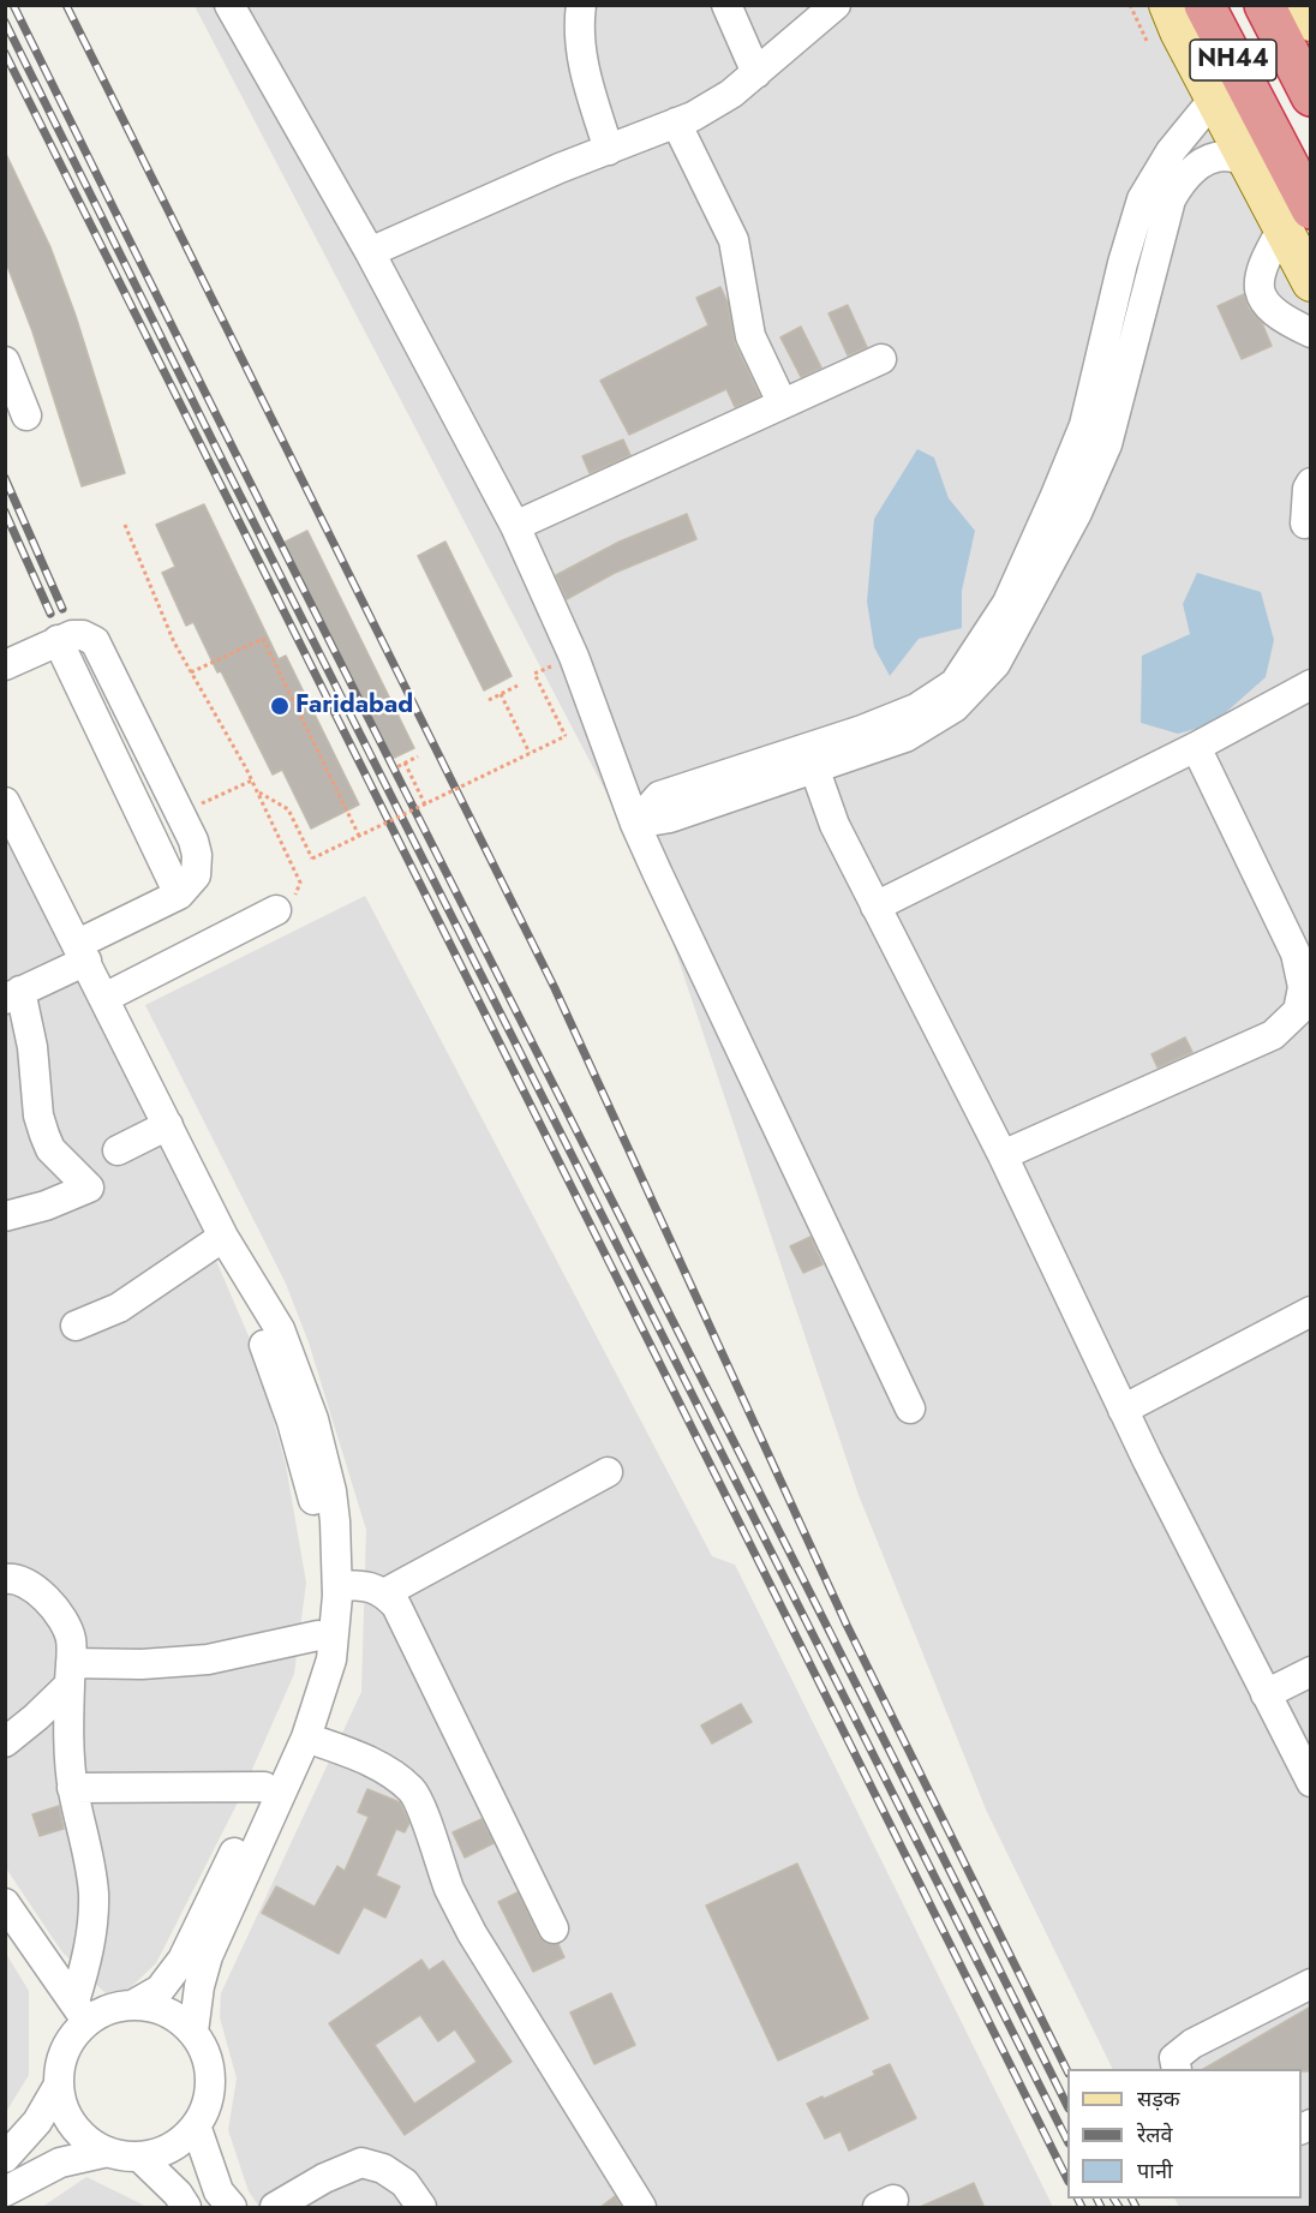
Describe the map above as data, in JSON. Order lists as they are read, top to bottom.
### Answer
{
  "streets": {
    "highway": ["NH44"]
  },
  "places": ["Faridabad"],
  "legend": ["सड़क", "रेलवे", "पानी"]
}
